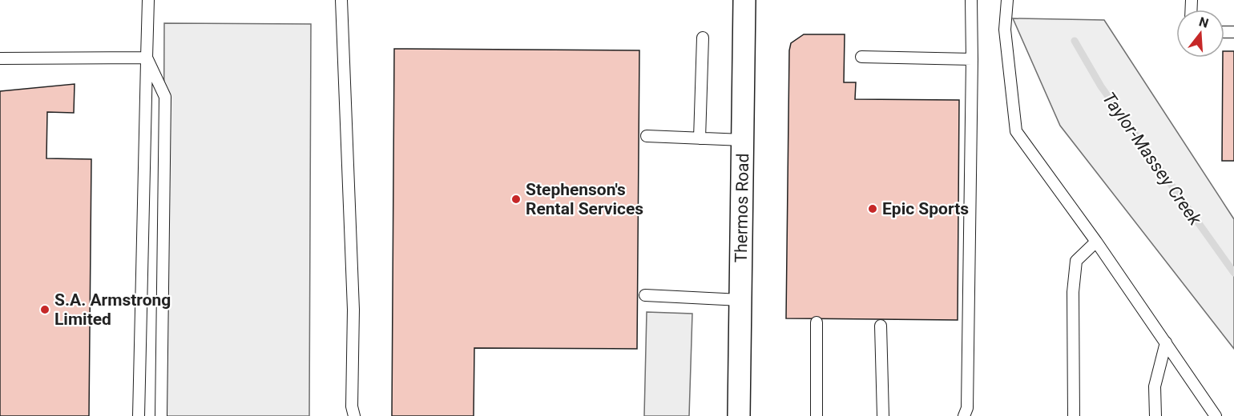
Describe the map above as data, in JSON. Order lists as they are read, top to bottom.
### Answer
{
  "streets": {
    "street": ["Thermos Road"]
  },
  "water": ["Taylor-Massey Creek"],
  "places": ["Stephenson's Rental Services", "Epic Sports", "S.A. Armstrong Limited"],
  "north": "top"
}
